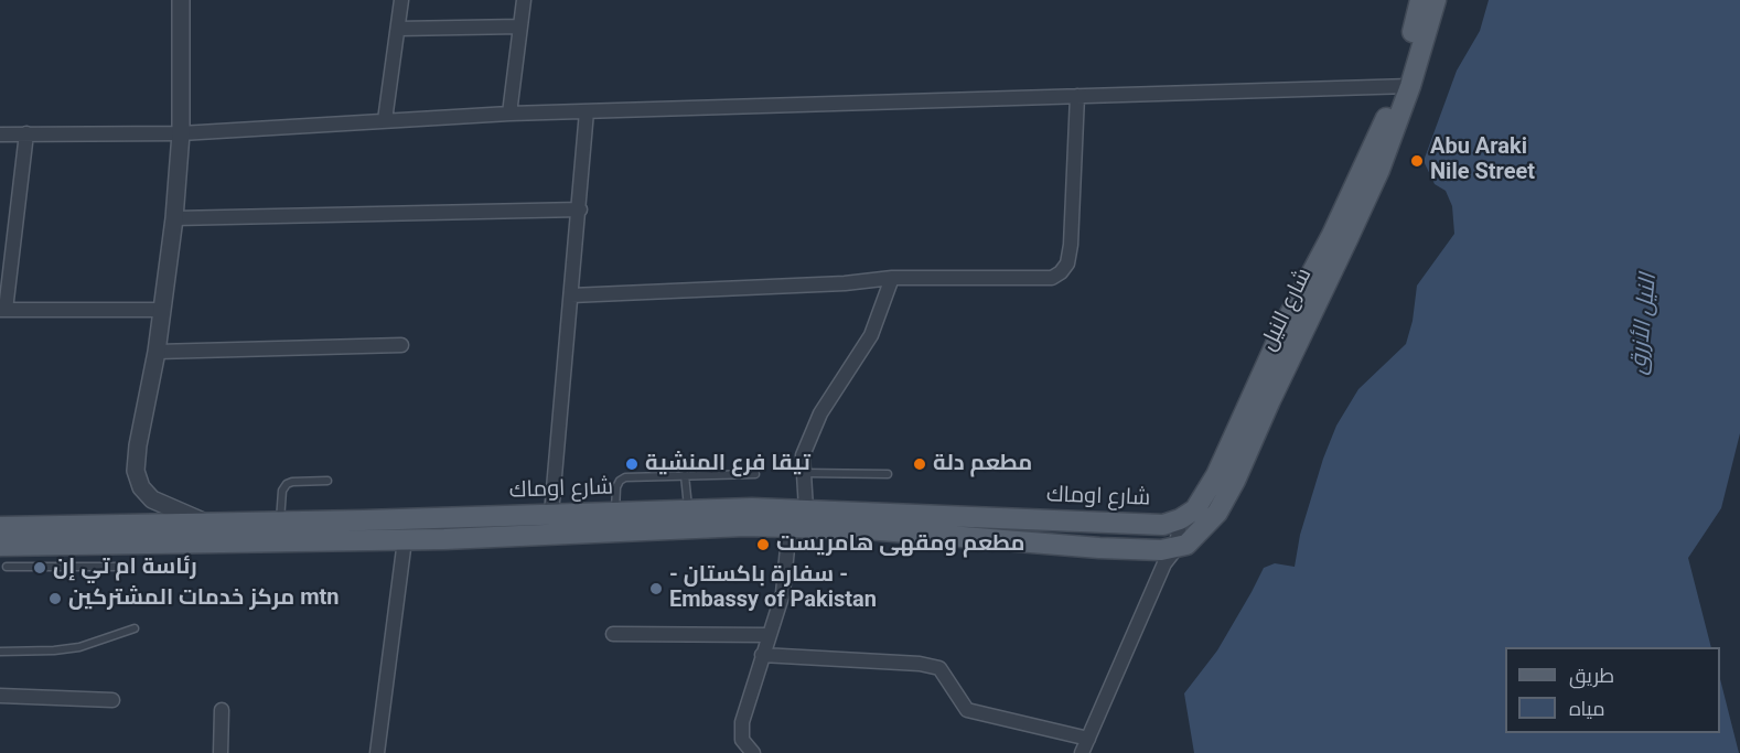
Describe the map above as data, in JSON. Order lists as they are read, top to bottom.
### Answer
{
  "streets": {
    "main road": ["شارع النيل", "شارع اوماك"]
  },
  "crossings": [
    ["شارع النيل", "شارع اوماك"]
  ],
  "water": ["النيل الأزرق"],
  "places": [
    "Abu Araki Nile Street",
    "تيقا فرع المنشية",
    "مطعم دلة",
    "مطعم ومقهى هامريست",
    "رئاسة ام تي إن",
    "- سفارة باكستان - Embassy of Pakistan",
    "مركز خدمات المشتركين mtn"
  ],
  "legend": ["طريق", "مياه"]
}
